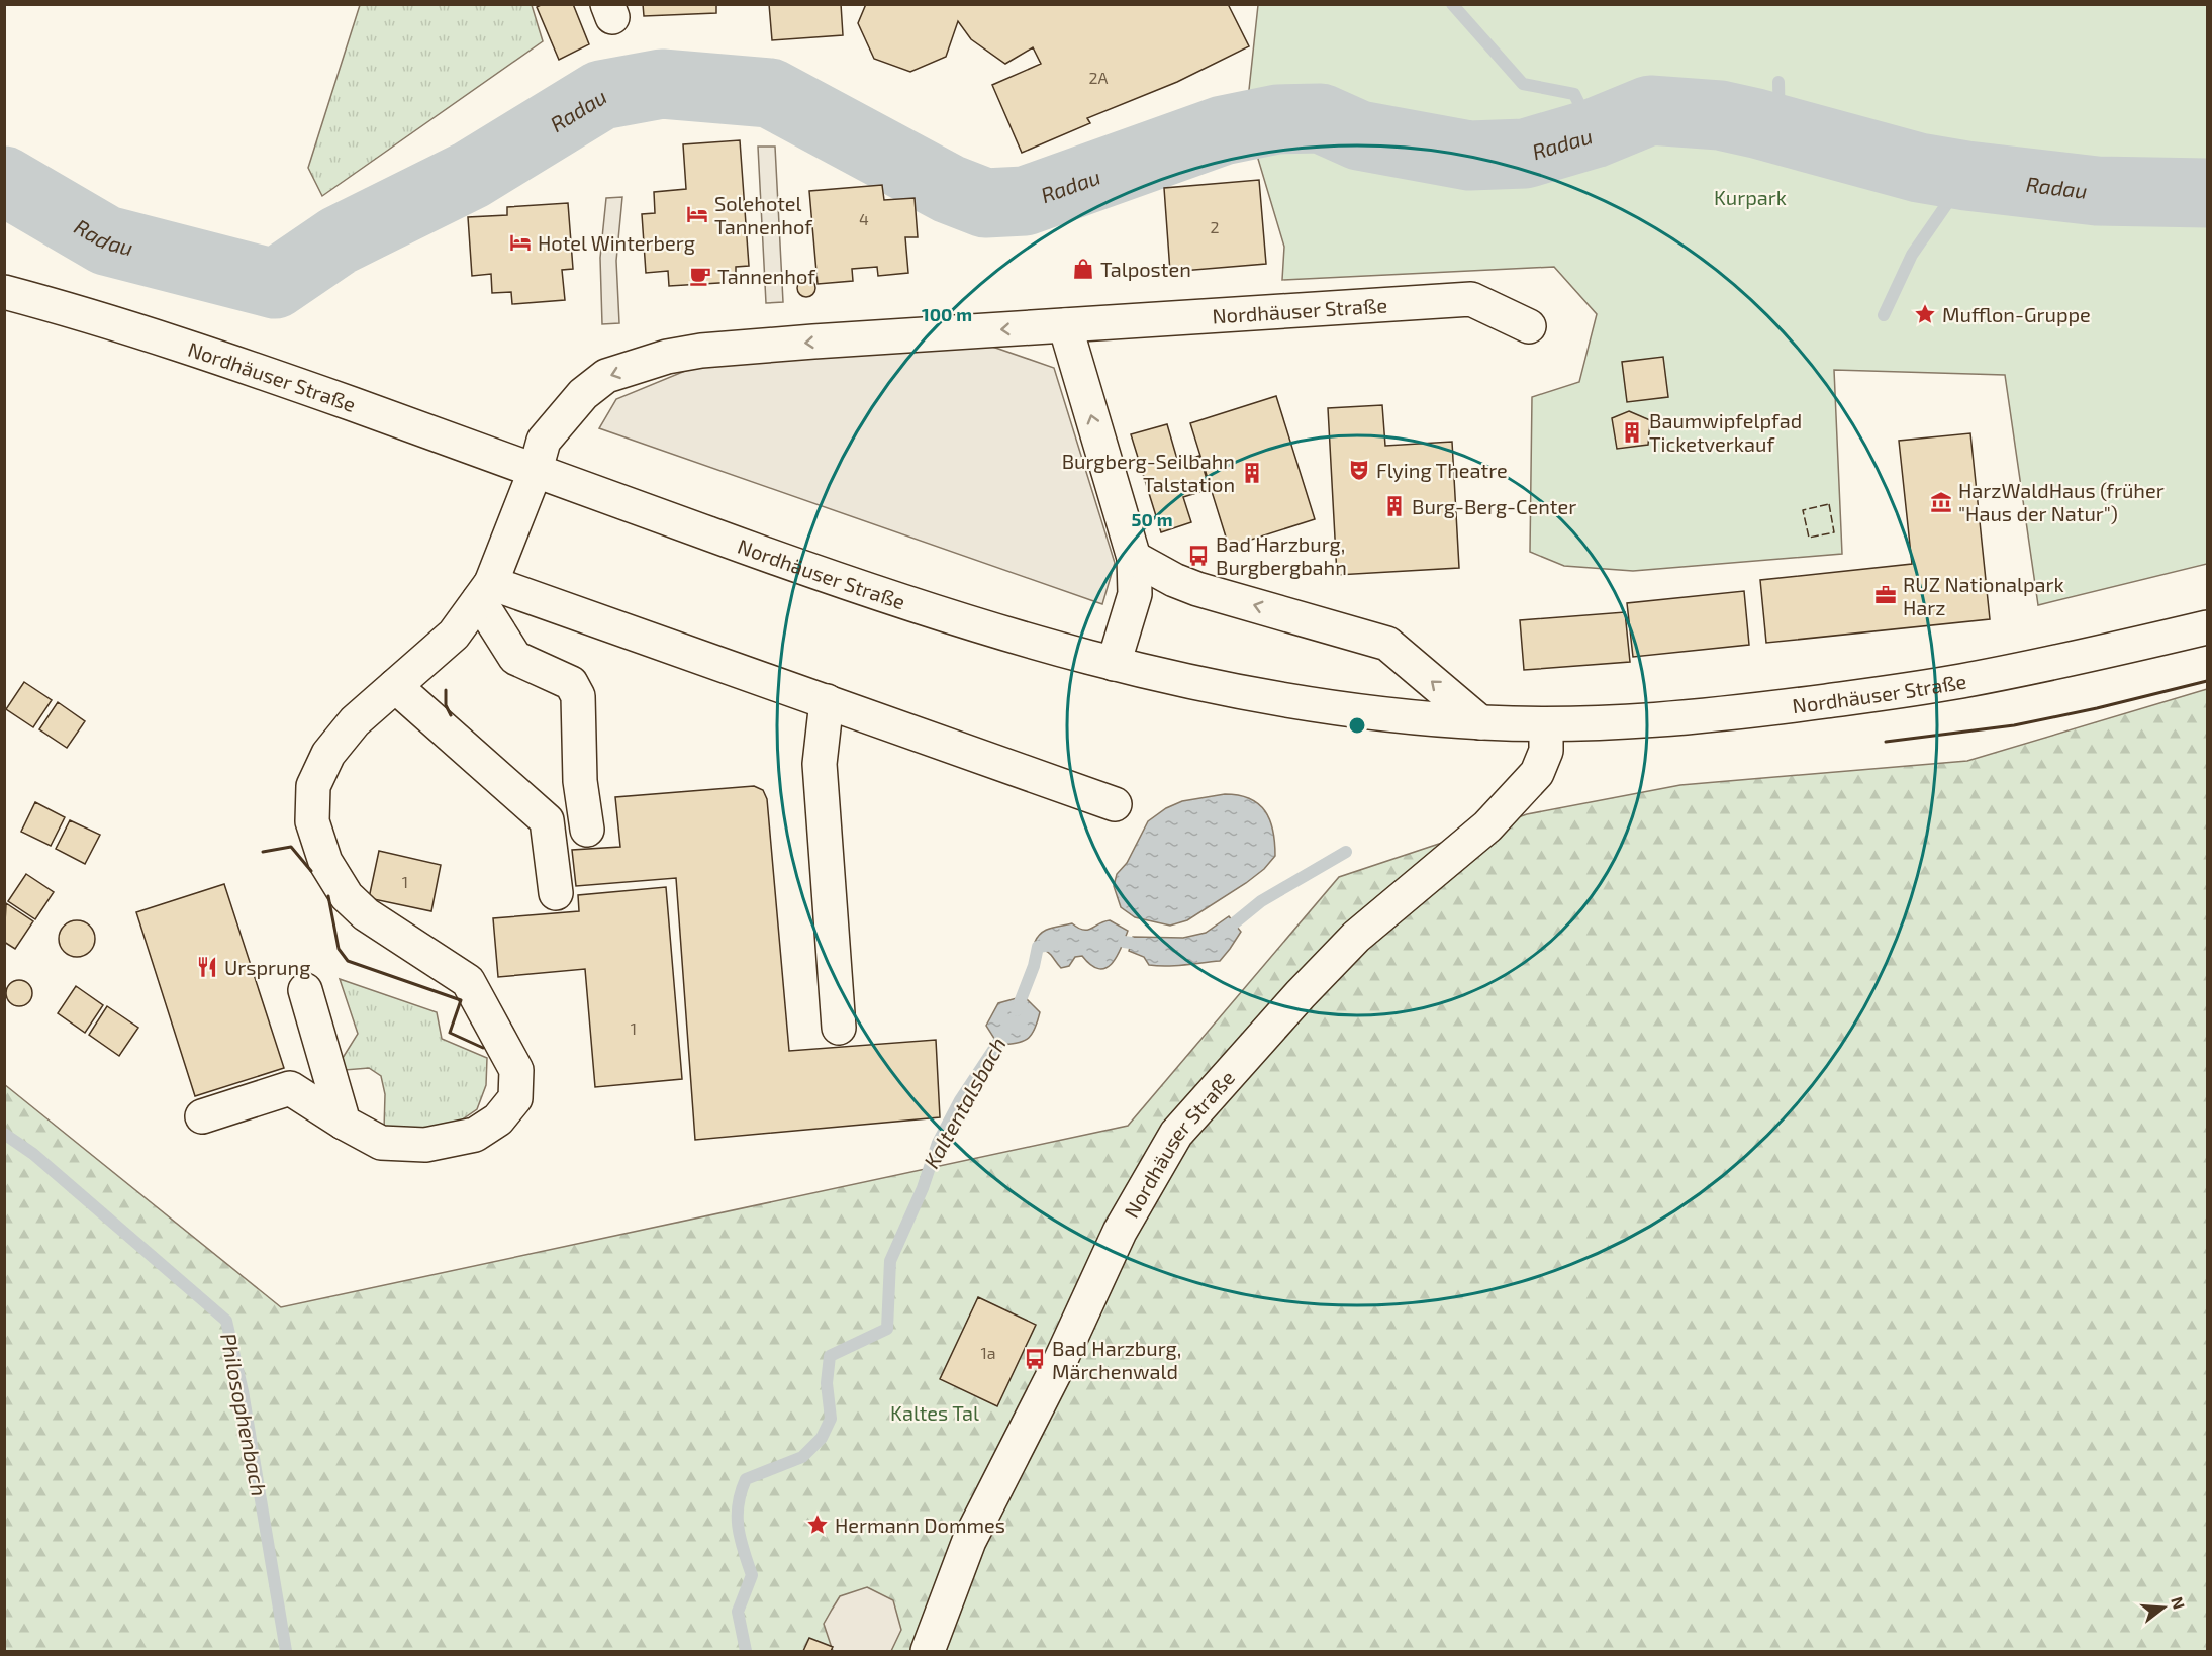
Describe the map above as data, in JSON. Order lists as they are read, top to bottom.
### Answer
{
  "streets": {
    "street": ["Nordhäuser Straße"]
  },
  "water": ["Radau", "Kaltentalsbach", "Philosophenbach"],
  "parks": ["Kurpark", "Kaltes Tal"],
  "places": {
    "hotel": ["Solehotel Tannenhof", "Hotel Winterberg"],
    "shop": ["Talposten"],
    "cafe": ["Tannenhof"],
    "place": ["Mufflon-Gruppe", "Hermann Dommes"],
    "building": ["Baumwipfelpfad Ticketverkauf", "Burgberg-Seilbahn Talstation", "Burg-Berg-Center"],
    "theatre": ["Flying Theatre"],
    "museum": ["HarzWaldHaus (früher \"Haus der Natur\")"],
    "bus stop": ["Bad Harzburg, Burgbergbahn", "Bad Harzburg, Märchenwald"],
    "office": ["RUZ Nationalpark Harz"],
    "restaurant": ["Ursprung"]
  },
  "house_numbers": [
    "2A",
    "4",
    "2",
    "1",
    "1",
    "1a"
  ],
  "north": "right",
  "rings": ["100 m", "50 m"]
}
